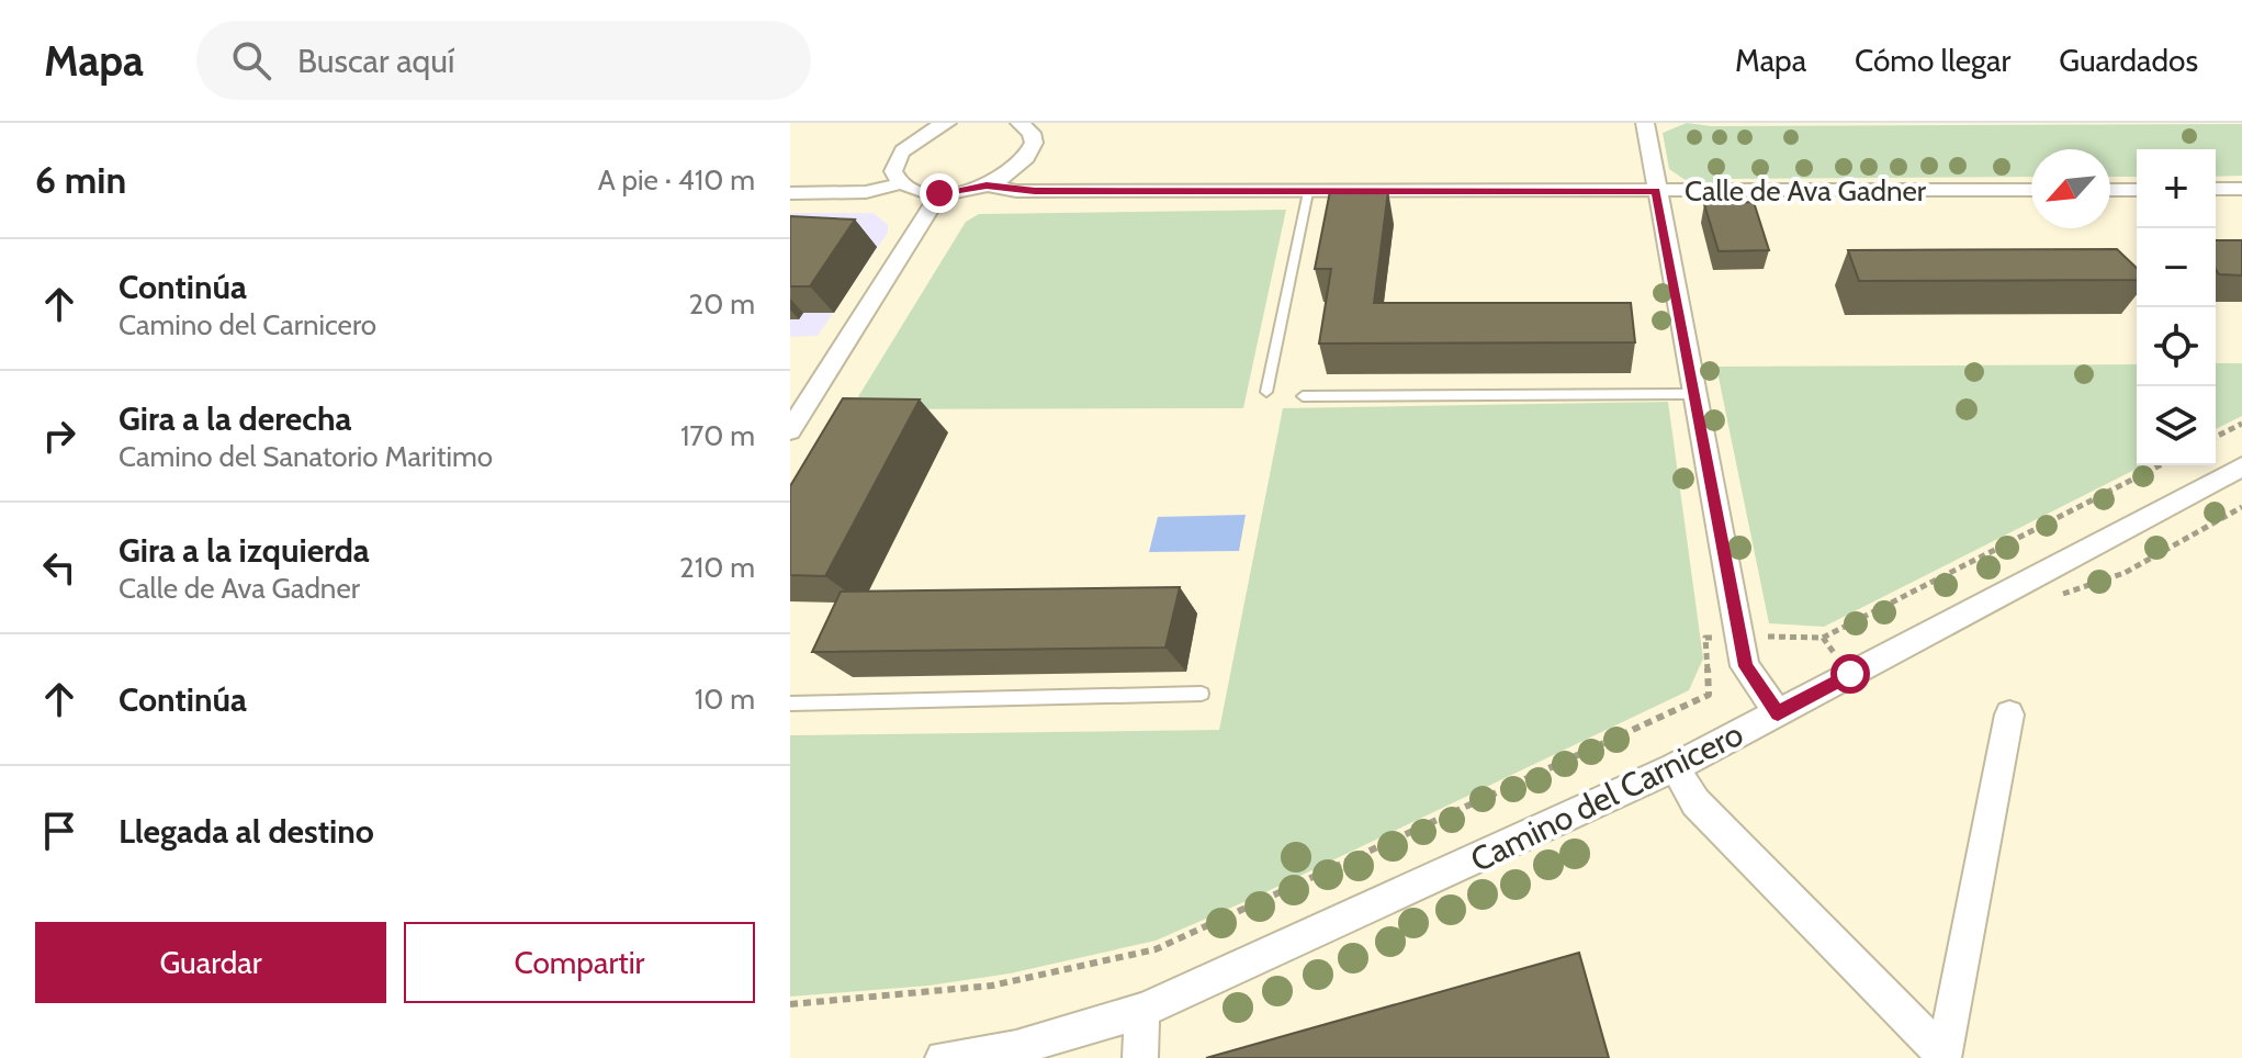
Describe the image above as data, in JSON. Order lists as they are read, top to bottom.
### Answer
{
  "streets": {
    "street": ["Calle de Ava Gadner", "Camino del Carnicero"]
  },
  "north": "bottom left",
  "page": {
    "header": "Mapa",
    "search": "Buscar aquí",
    "nav": ["Mapa", "Cómo llegar", "Guardados"],
    "heading": ["6 min", "A pie · 410 m"],
    "map_buttons": ["+", "−"],
    "list": [
      ["Continúa", "Camino del Carnicero", "20 m"],
      ["Gira a la derecha", "Camino del Sanatorio Maritimo", "170 m"],
      ["Gira a la izquierda", "Calle de Ava Gadner", "210 m"],
      ["Continúa", "10 m"],
      "Llegada al destino"
    ],
    "buttons": ["Guardar", "Compartir"]
  }
}
